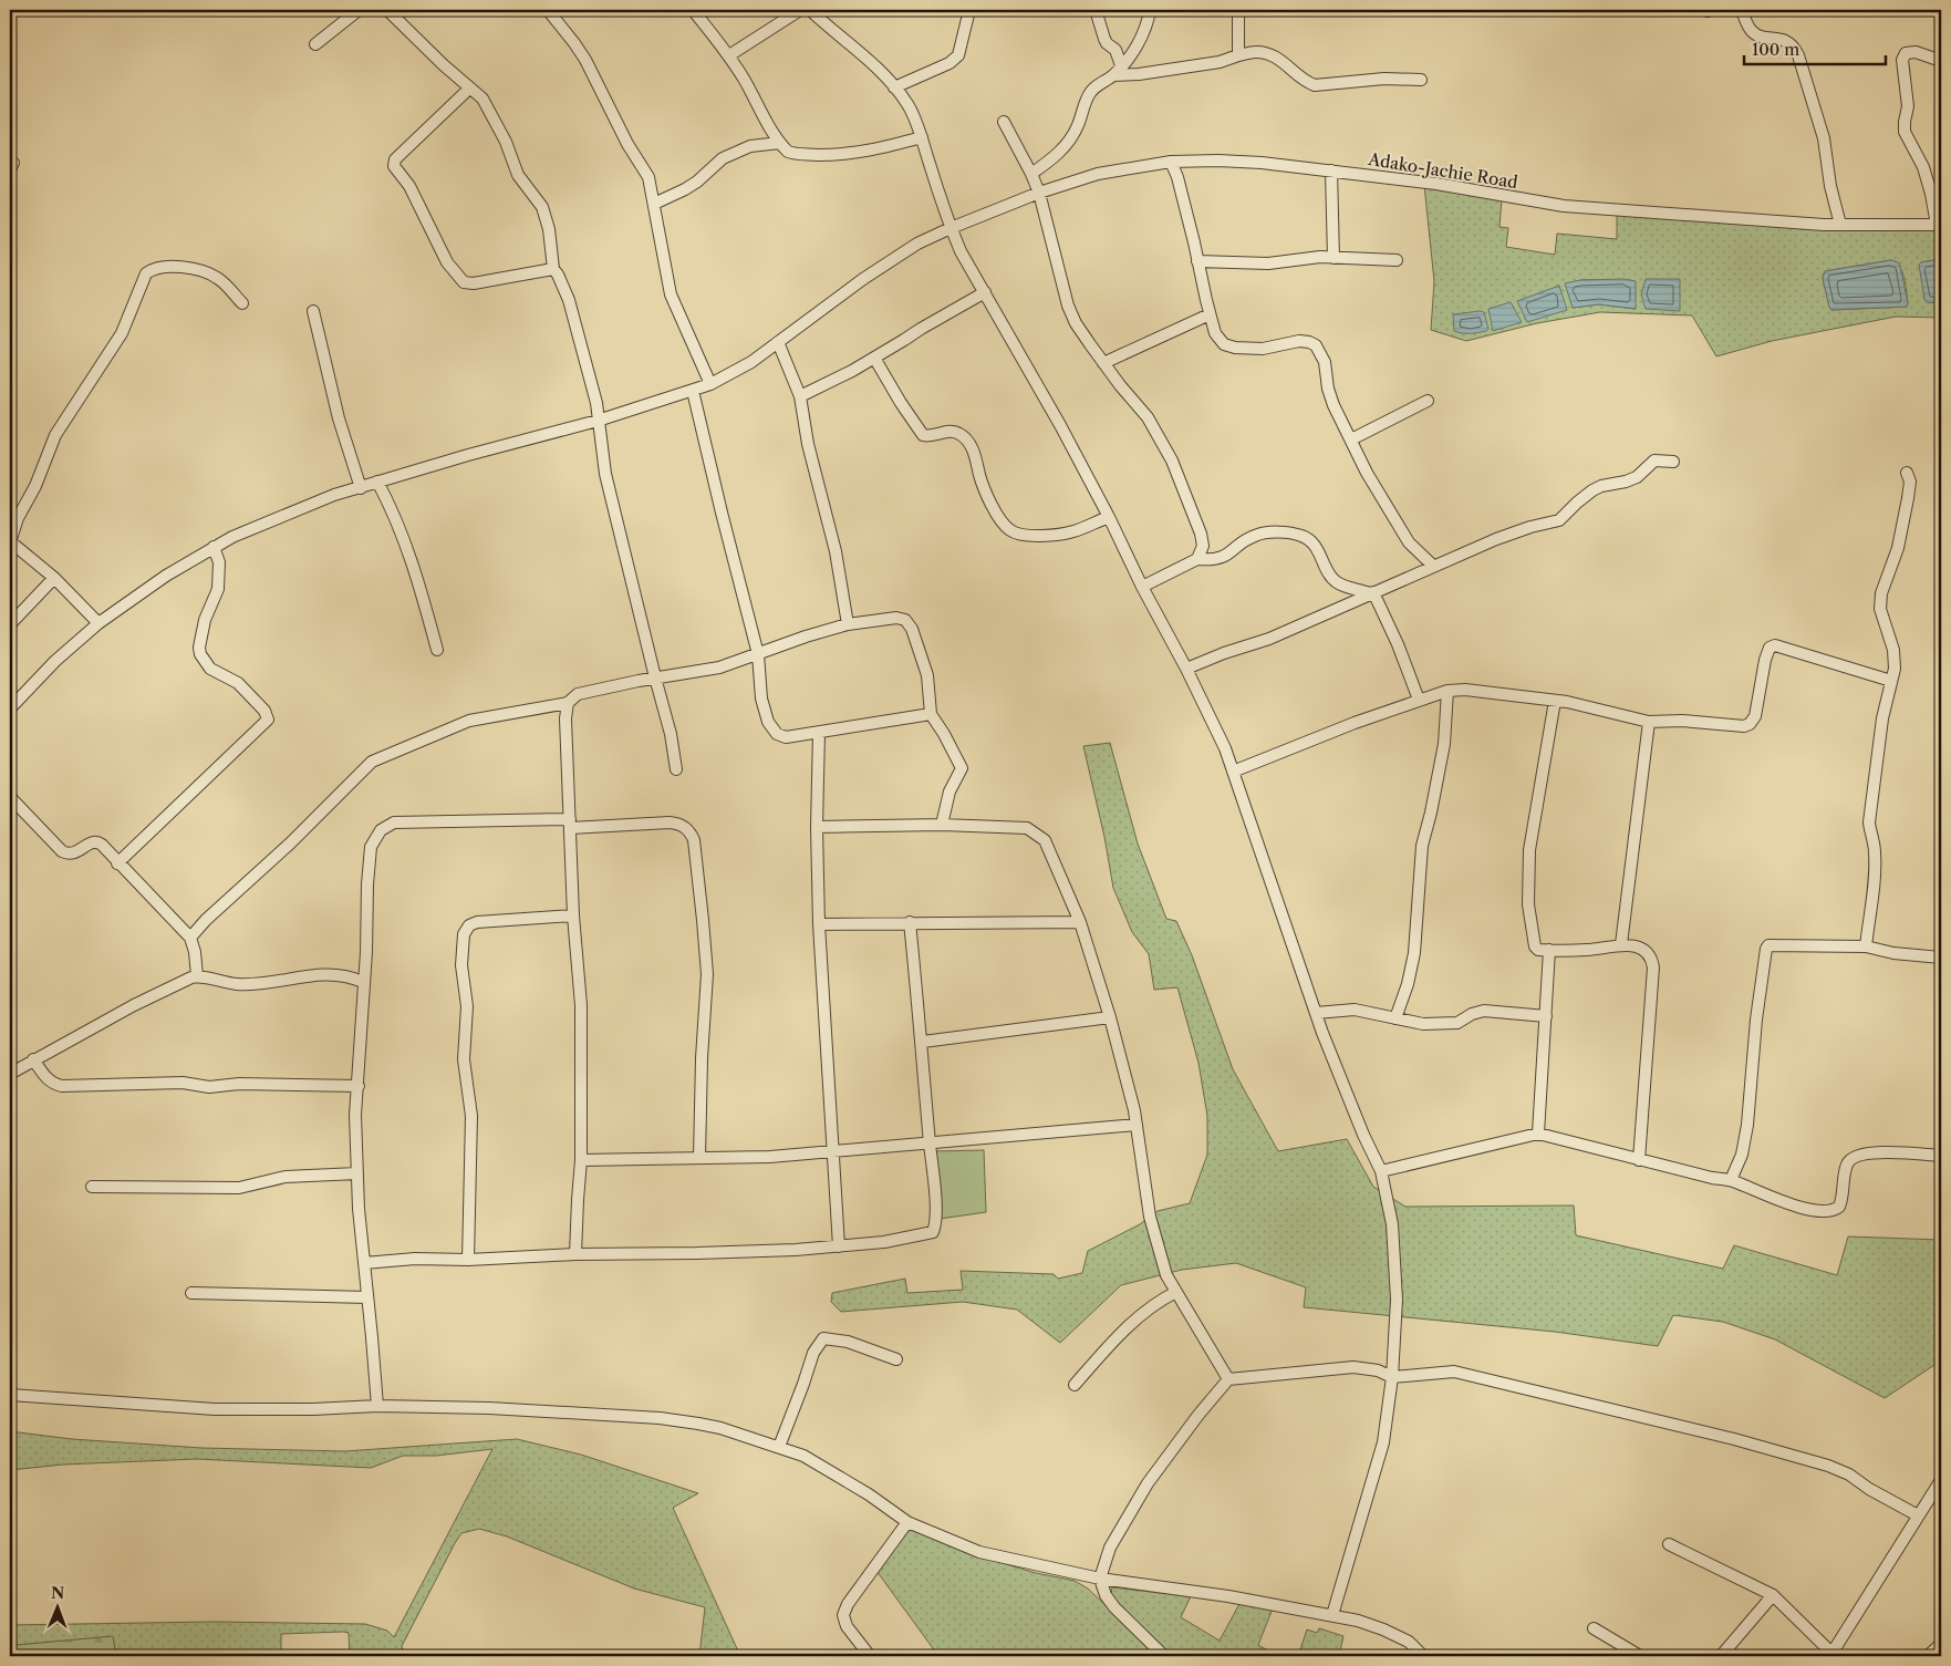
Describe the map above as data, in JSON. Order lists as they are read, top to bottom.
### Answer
{
  "streets": {
    "street": ["Adako-Jachie Road"]
  },
  "scale_bar": "100 m",
  "north": "top"
}
